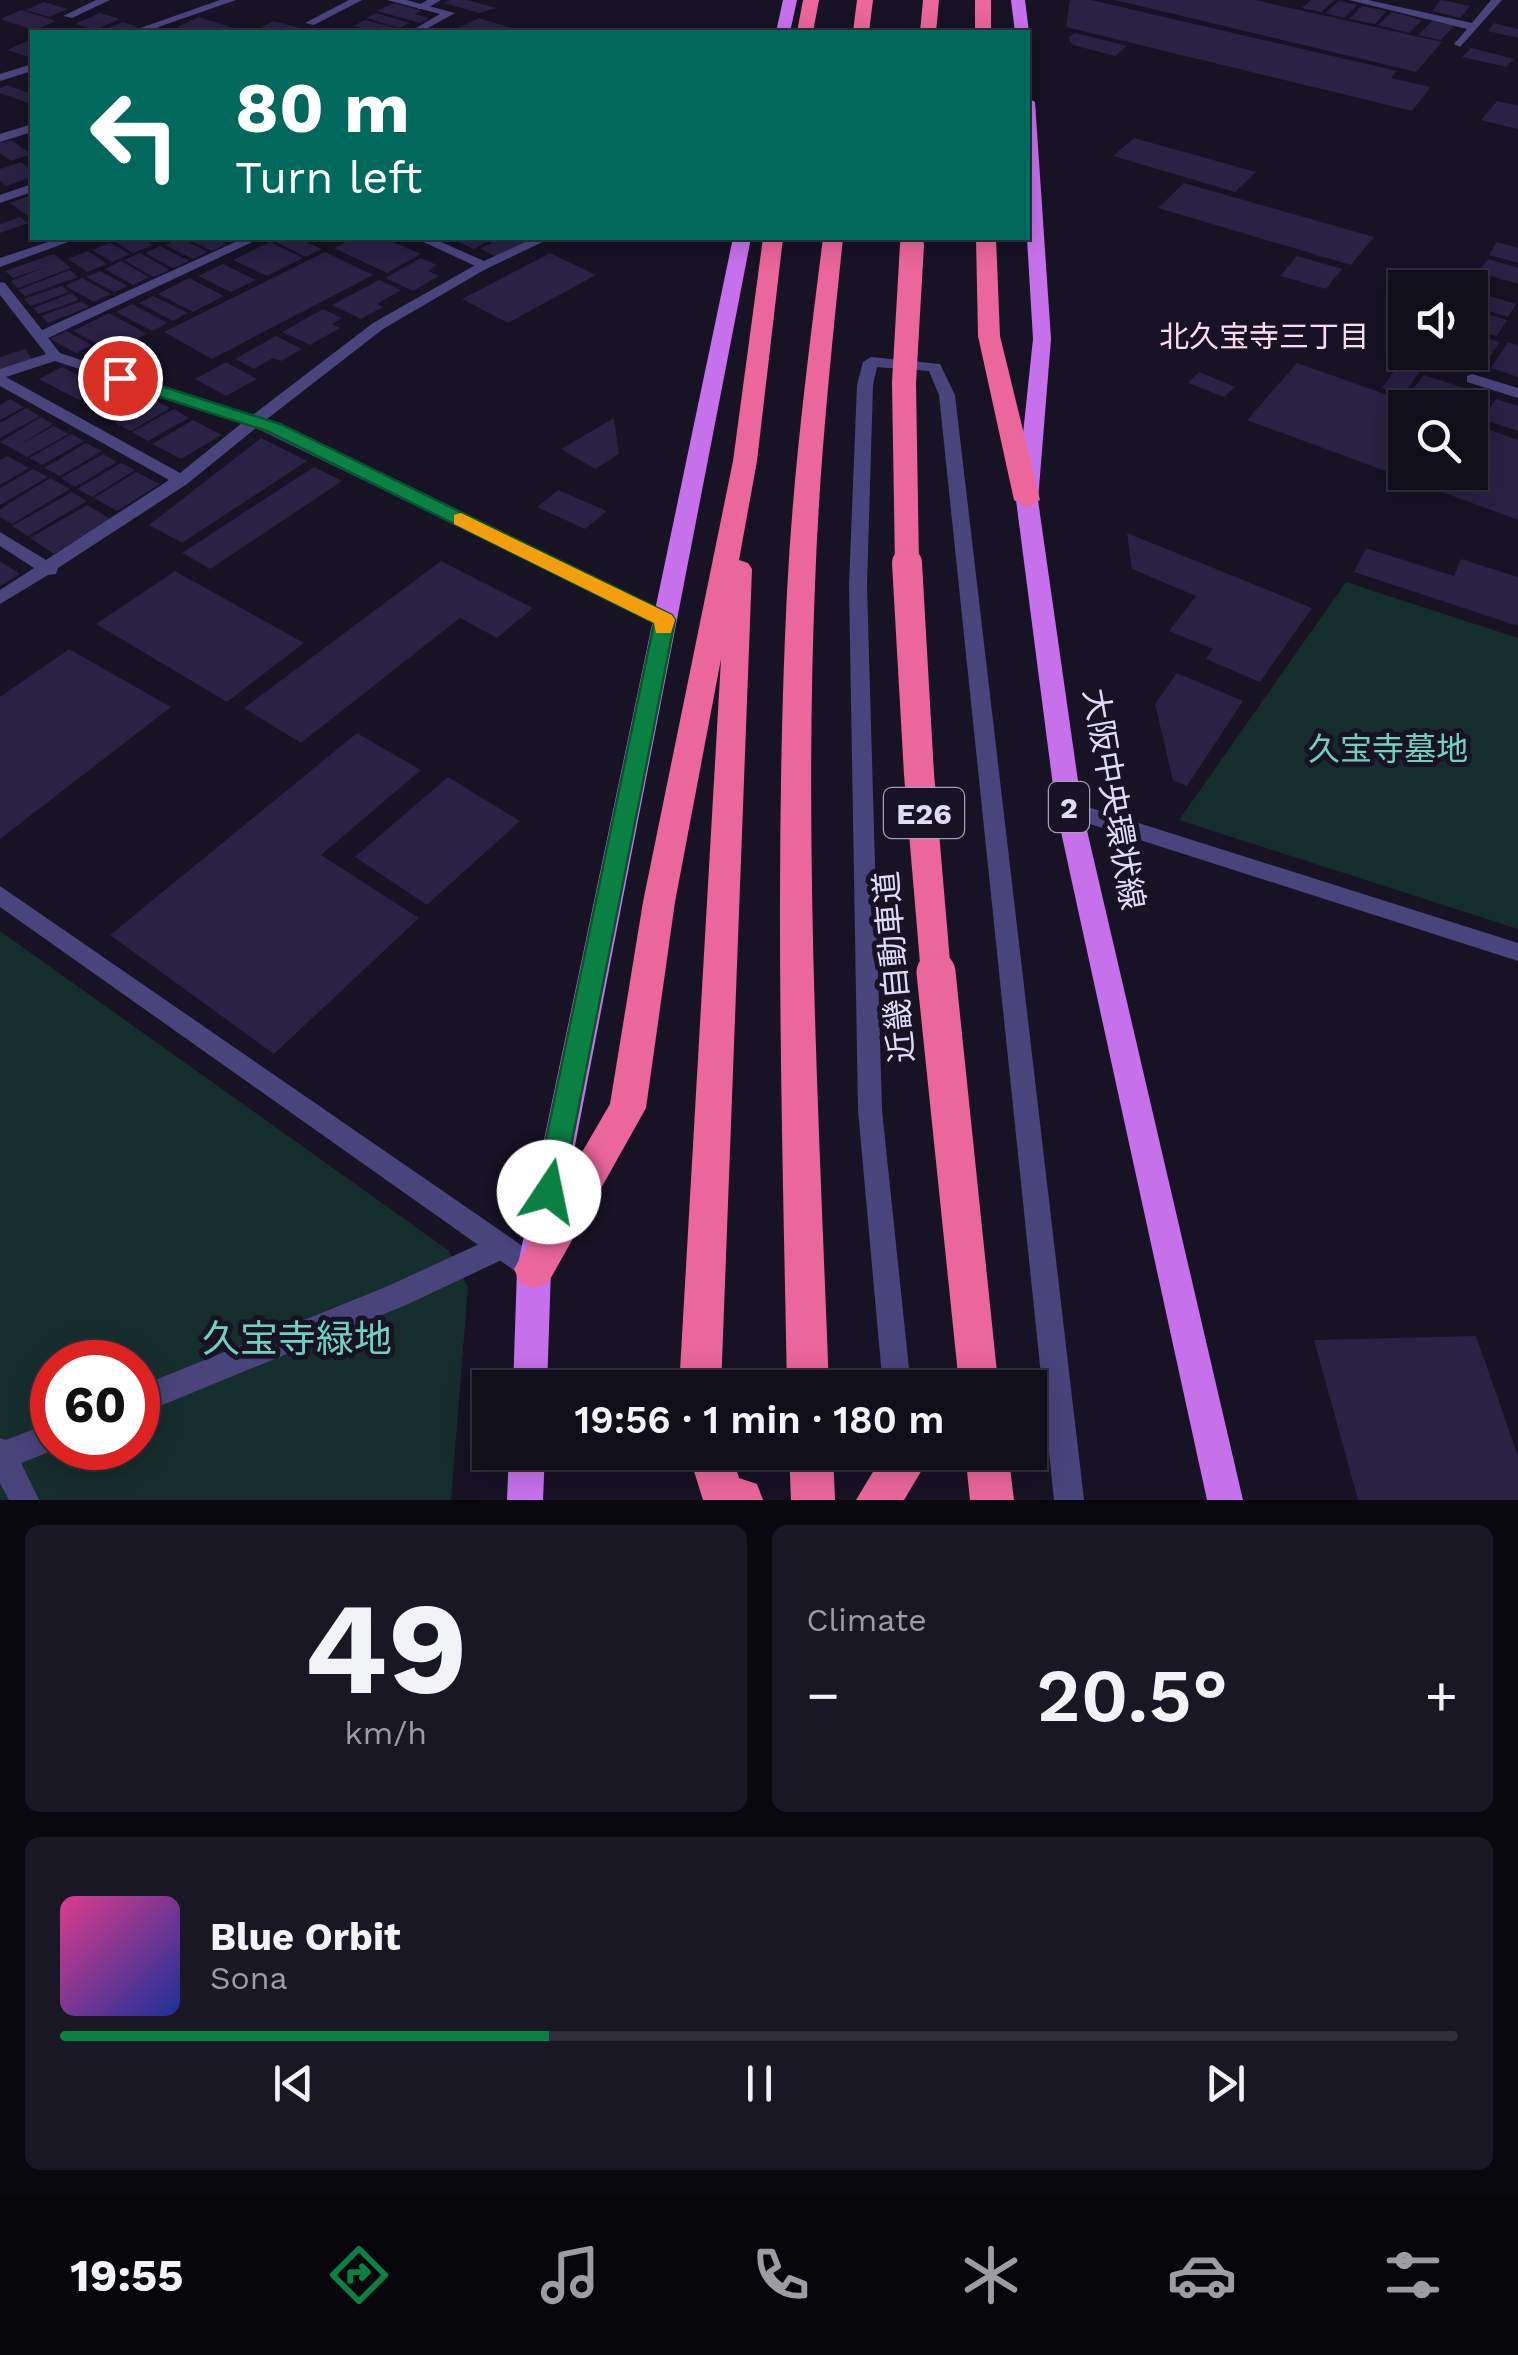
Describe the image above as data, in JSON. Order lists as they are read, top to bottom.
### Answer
{
  "streets": {
    "highway": ["E26", "近畿自動車道"],
    "main road": ["大阪中央環状線", "2"]
  },
  "districts": ["北久宝寺三丁目"],
  "parks": ["久宝寺墓地", "久宝寺緑地"],
  "page": {
    "turn": ["80 m", "Turn left"],
    "limit": "60",
    "trip": "19:56 · 1 min · 180 m",
    "tile": [
      ["49", "km/h"],
      "Climate"
    ],
    "heat": ["−", "20.5°", "+"],
    "song": ["Blue Orbit", "Sona"],
    "tabs": "19:55"
  }
}
